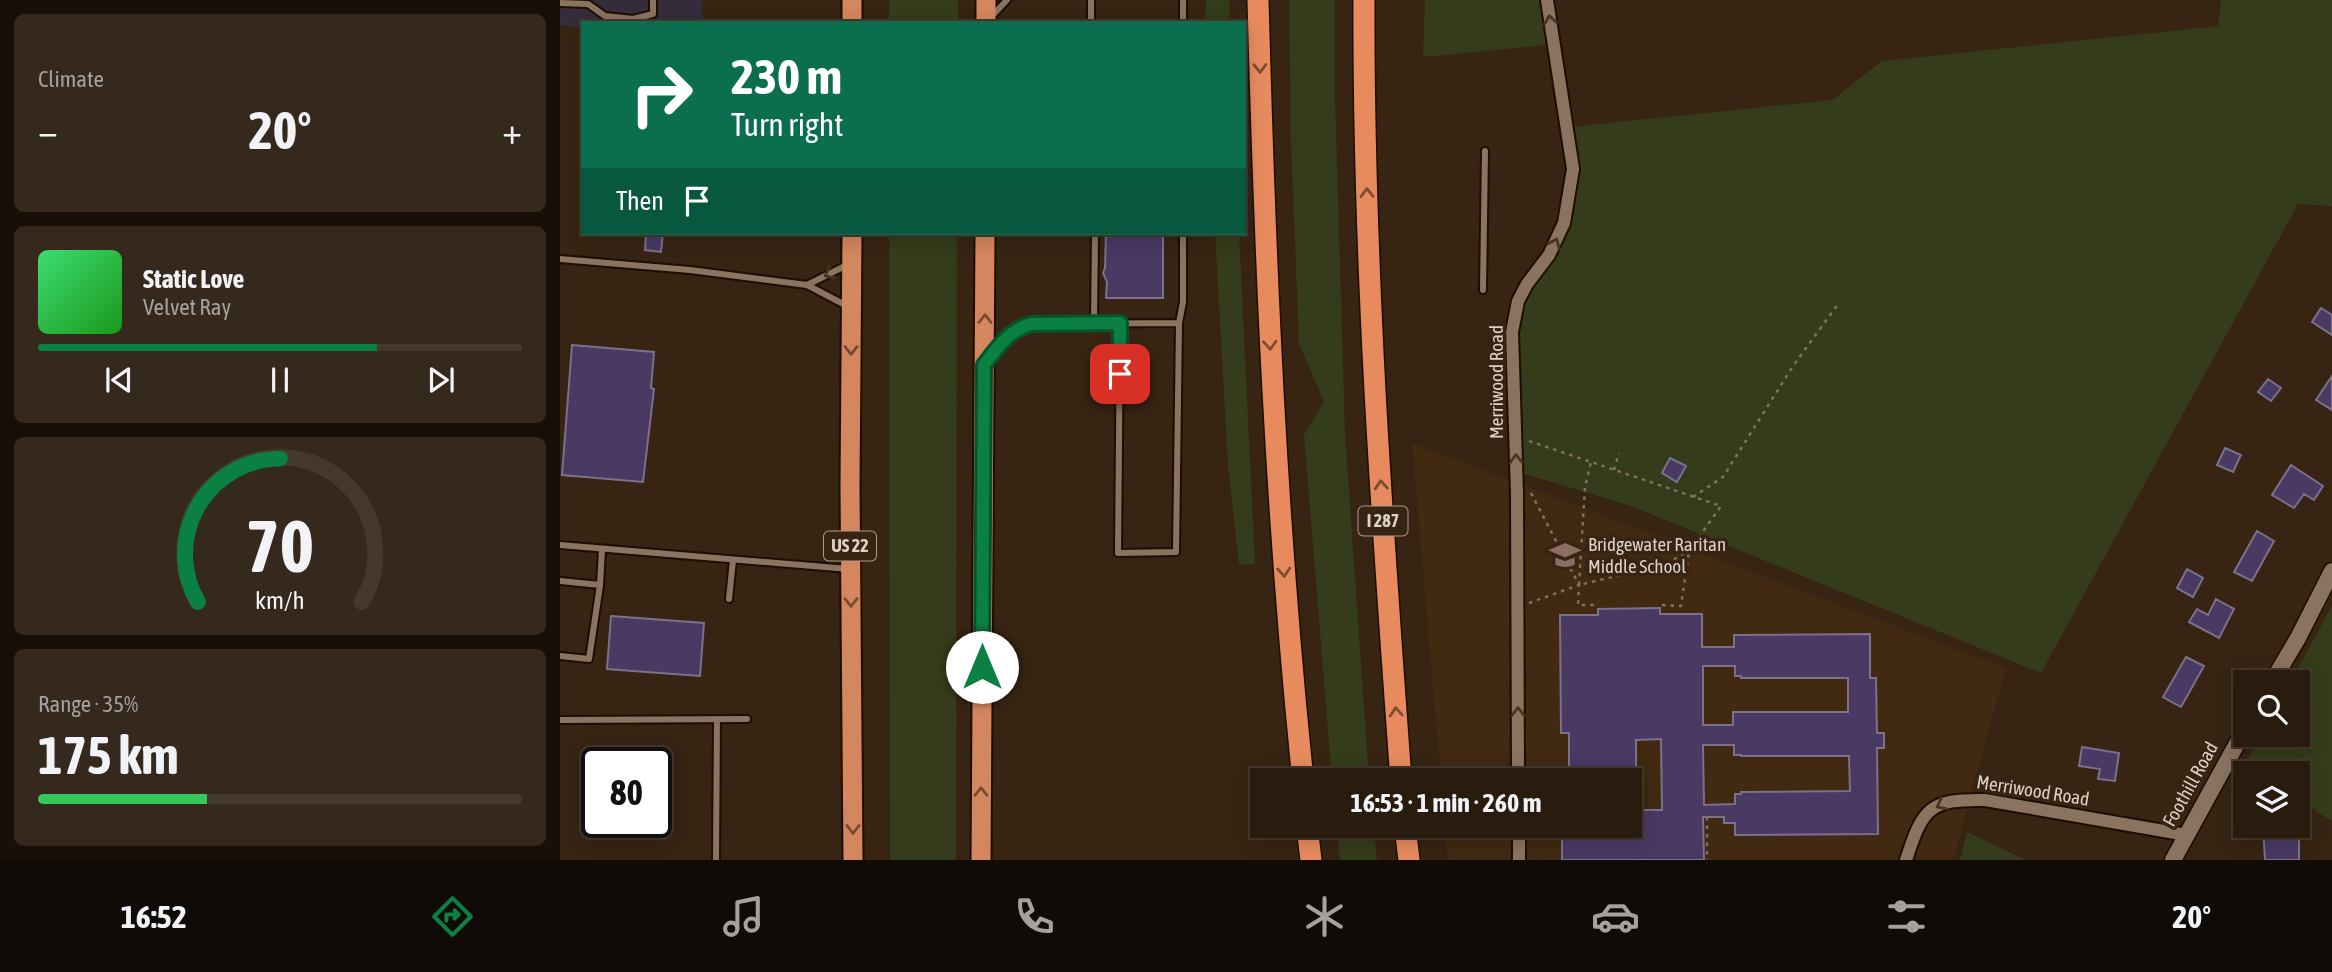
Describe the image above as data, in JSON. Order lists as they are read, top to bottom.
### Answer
{
  "streets": {
    "highway": ["I 287", "US 22"],
    "street": ["Merriwood Road", "Foothill Road"]
  },
  "crossings": [
    ["Merriwood Road", "Foothill Road"]
  ],
  "places": {
    "school or university": ["Bridgewater Raritan Middle School"]
  },
  "page": {
    "tile": [
      "Climate",
      ["Range · 35%", "175 km"]
    ],
    "turn": ["230 m", "Turn right"],
    "heat": ["−", "20°", "+"],
    "then": "Then",
    "song": ["Static Love", "Velvet Ray"],
    "limit": "80",
    "trip": "16:53 · 1 min · 260 m",
    "tabs": ["16:52", "20°"],
    "gauge": ["70", "km/h"]
  }
}
